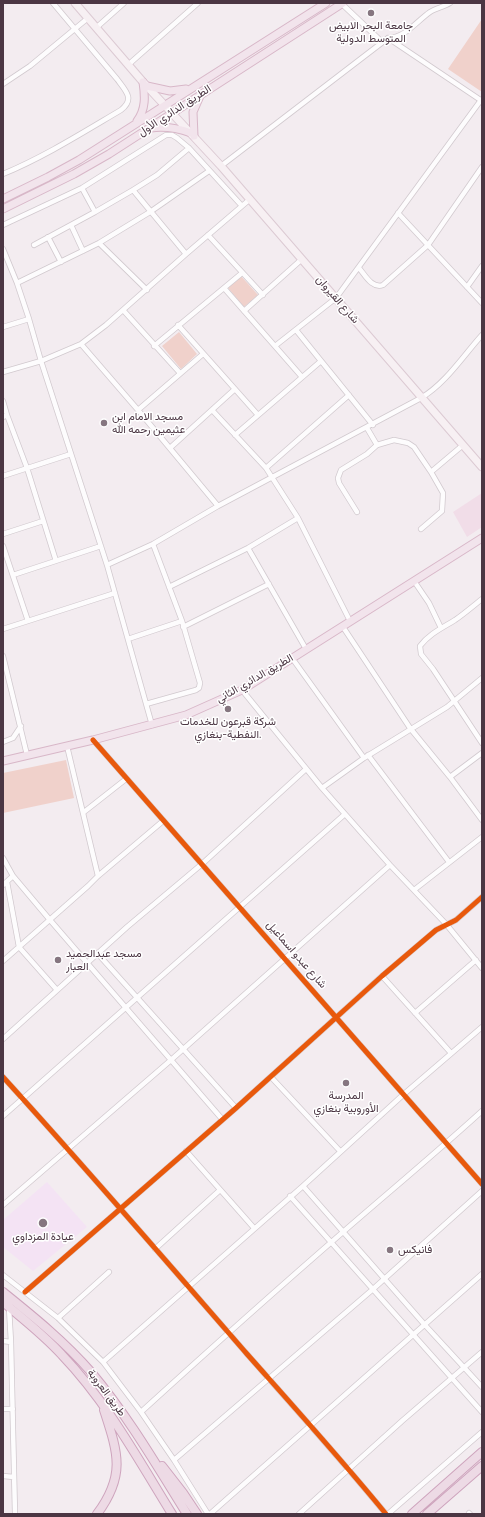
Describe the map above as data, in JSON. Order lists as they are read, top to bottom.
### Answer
{
  "streets": {
    "highway": ["طريق العروبة"],
    "main road": ["الطريق الدائري الأول", "شارع القيروان", "الطريق الدائري الثاني"],
    "street": ["شارع عبدو اسماعيل"]
  },
  "crossings": [
    ["الطريق الدائري الأول", "شارع القيروان"],
    ["الطريق الدائري الثاني", "شارع عبدو اسماعيل"]
  ],
  "places": [
    "جامعة البحر الابيض المتوسط الدولية",
    "مسجد الامام ابن عثيمين رحمه الله",
    "شركة قبرعون للخدمات النفطية-بنغازي.",
    "مسجد عبدالحميد العبار",
    "المدرسة الأوروبية بنغازي",
    "عيادة المزداوي",
    "فانيكس"
  ]
}
